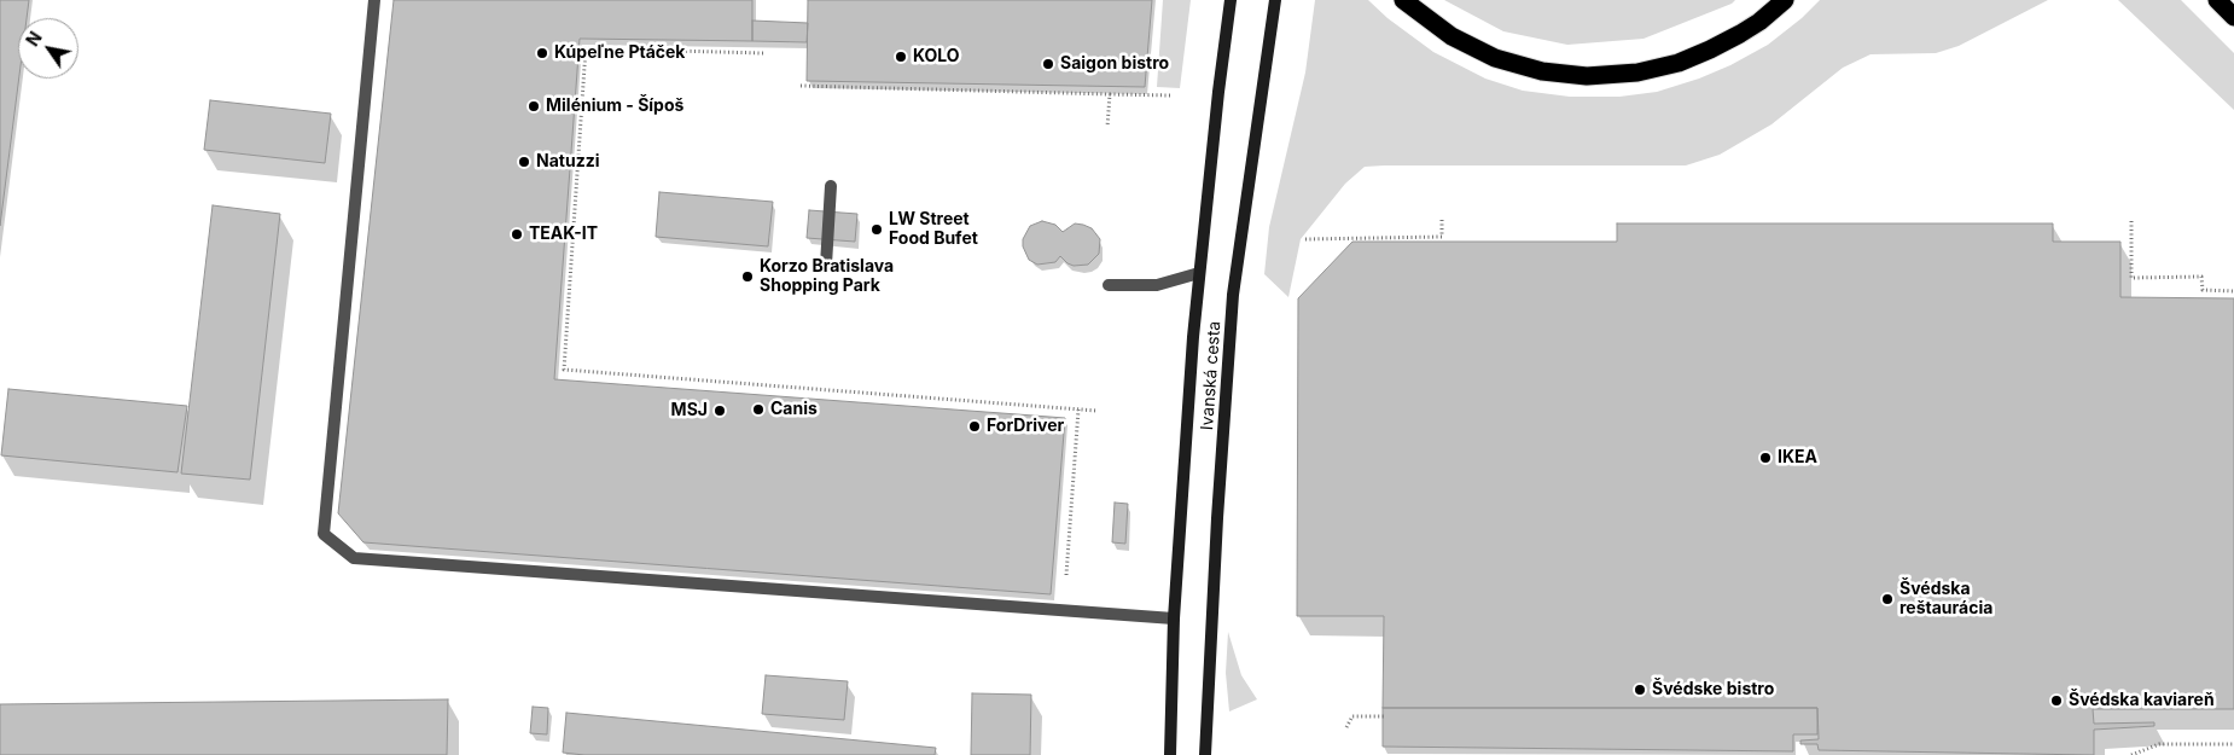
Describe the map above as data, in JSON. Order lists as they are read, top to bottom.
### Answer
{
  "streets": {
    "street": ["Ivanská cesta"]
  },
  "places": [
    "Kúpeľne Ptáček",
    "KOLO",
    "Saigon bistro",
    "Milénium - Šípoš",
    "Natuzzi",
    "LW Street Food Bufet",
    "TEAK-IT",
    "Korzo Bratislava Shopping Park",
    "Canis",
    "MSJ",
    "ForDriver",
    "IKEA",
    "Švédska reštaurácia",
    "Švédske bistro",
    "Švédska kaviareň"
  ],
  "north": "top left"
}
